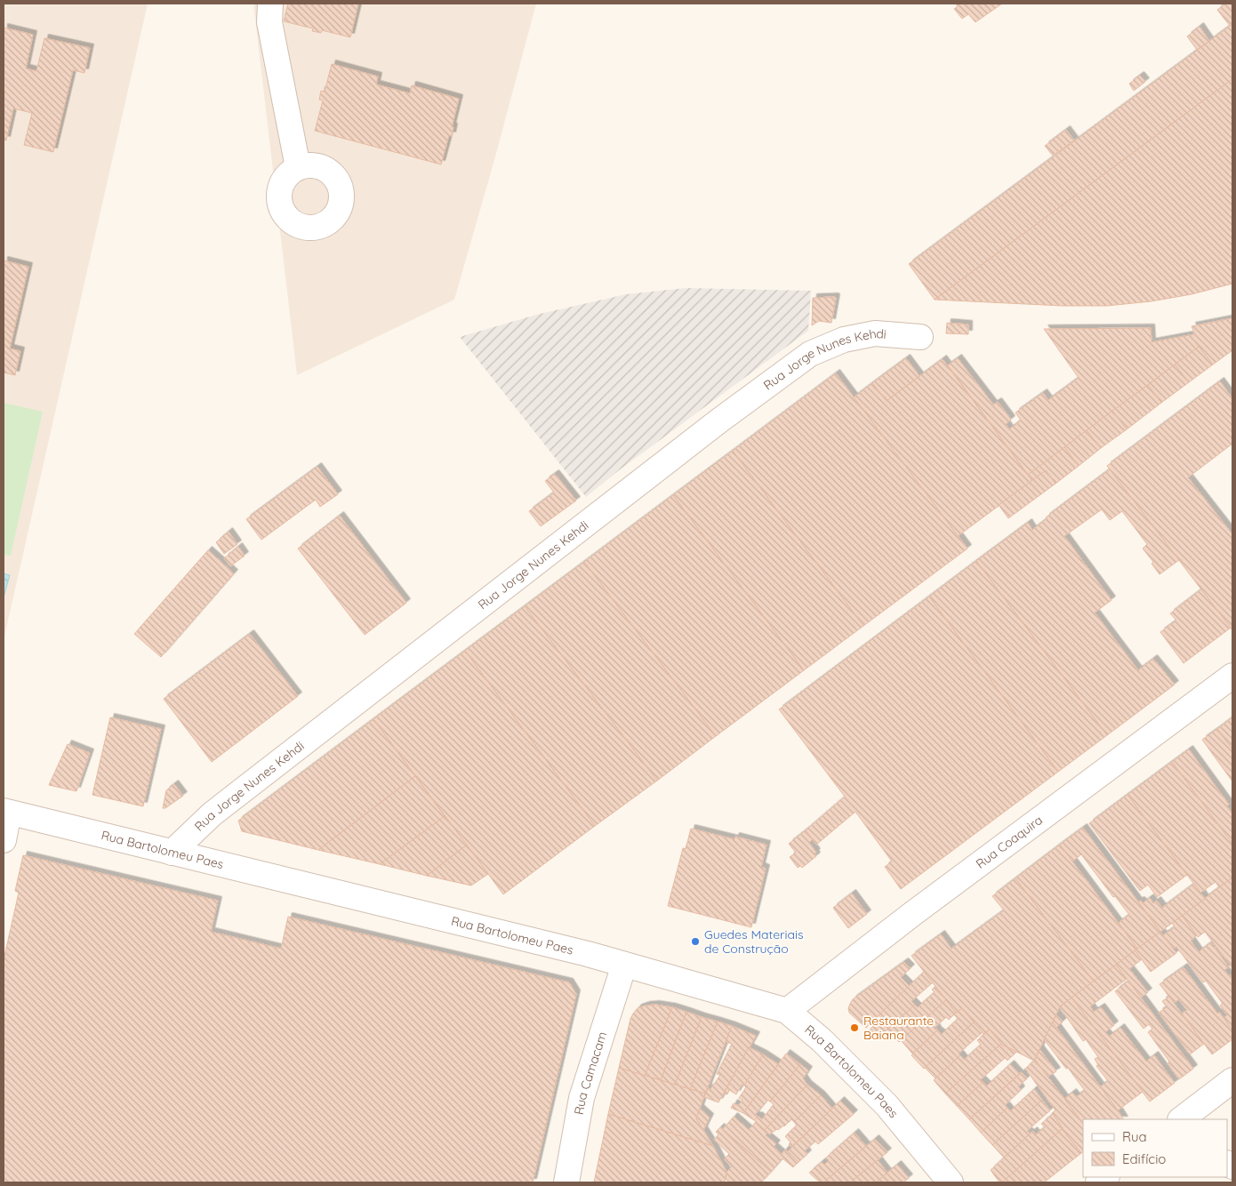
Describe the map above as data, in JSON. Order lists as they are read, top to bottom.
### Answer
{
  "streets": {
    "street": [
      "Rua Jorge Nunes Kehdi",
      "Rua Coaquira",
      "Rua Bartolomeu Paes",
      "Rua Camacam"
    ]
  },
  "crossings": [
    ["Rua Jorge Nunes Kehdi", "Rua Bartolomeu Paes"],
    ["Rua Coaquira", "Rua Bartolomeu Paes"],
    ["Rua Bartolomeu Paes", "Rua Camacam"]
  ],
  "places": ["Guedes Materiais de Construção", "Restaurante Baiana"],
  "legend": ["Rua", "Edifício"]
}
